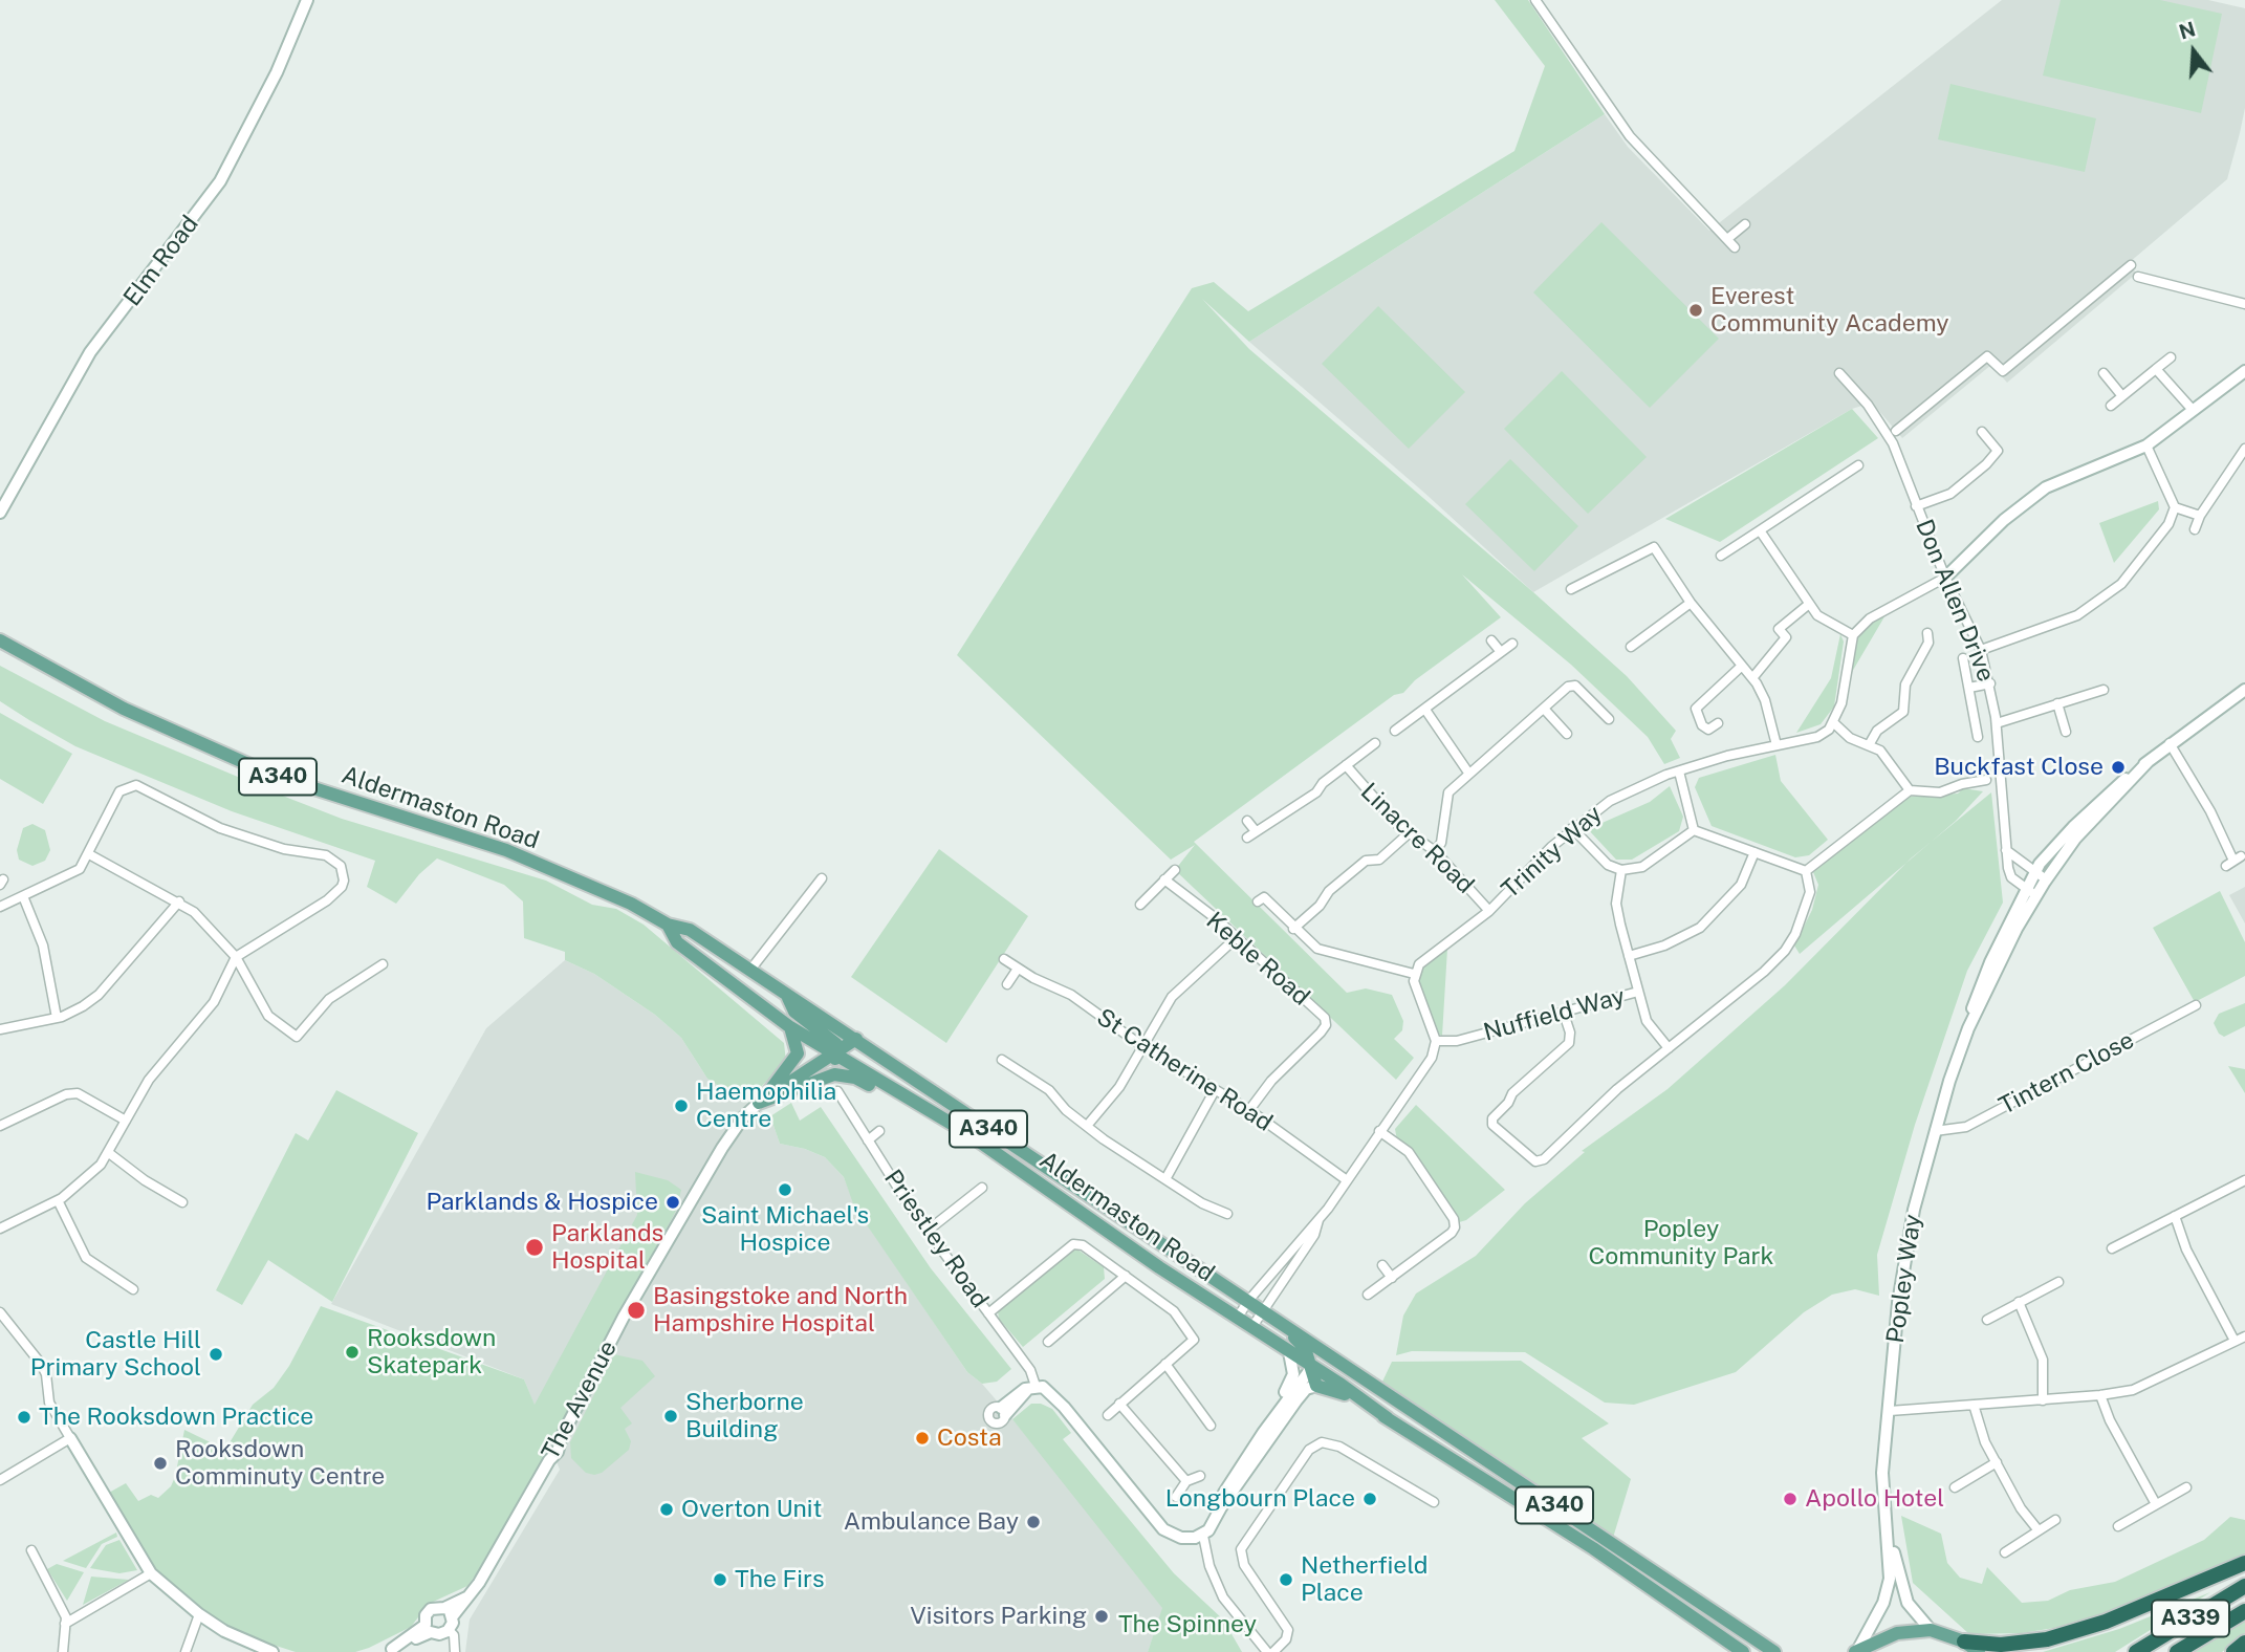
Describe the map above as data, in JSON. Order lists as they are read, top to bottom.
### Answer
{
  "streets": {
    "highway": ["A339"],
    "main road": ["A340", "Aldermaston Road"],
    "street": [
      "Elm Road",
      "Don Allen Drive",
      "Linacre Road",
      "Trinity Way",
      "Keble Road",
      "Nuffield Way",
      "St Catherine Road",
      "Tintern Close",
      "Priestley Road",
      "Popley Way",
      "The Avenue"
    ]
  },
  "crossings": [
    ["Don Allen Drive", "Popley Way"],
    ["A340", "Aldermaston Road"],
    ["Linacre Road", "Trinity Way"],
    ["Keble Road", "St Catherine Road"],
    ["Tintern Close", "Popley Way"]
  ],
  "parks": ["Popley Community Park", "The Spinney"],
  "places": [
    "Everest Community Academy",
    "Buckfast Close",
    "Haemophilia Centre",
    "Saint Michael's Hospice",
    "Parklands & Hospice",
    "Parklands Hospital",
    "Basingstoke and North Hampshire Hospital",
    "Rooksdown Skatepark",
    "Castle Hill Primary School",
    "Sherborne Building",
    "The Rooksdown Practice",
    "Costa",
    "Rooksdown Comminuty Centre",
    "Longbourn Place",
    "Apollo Hotel",
    "Overton Unit",
    "Ambulance Bay",
    "The Firs",
    "Netherfield Place",
    "Visitors Parking"
  ],
  "north": "top"
}
